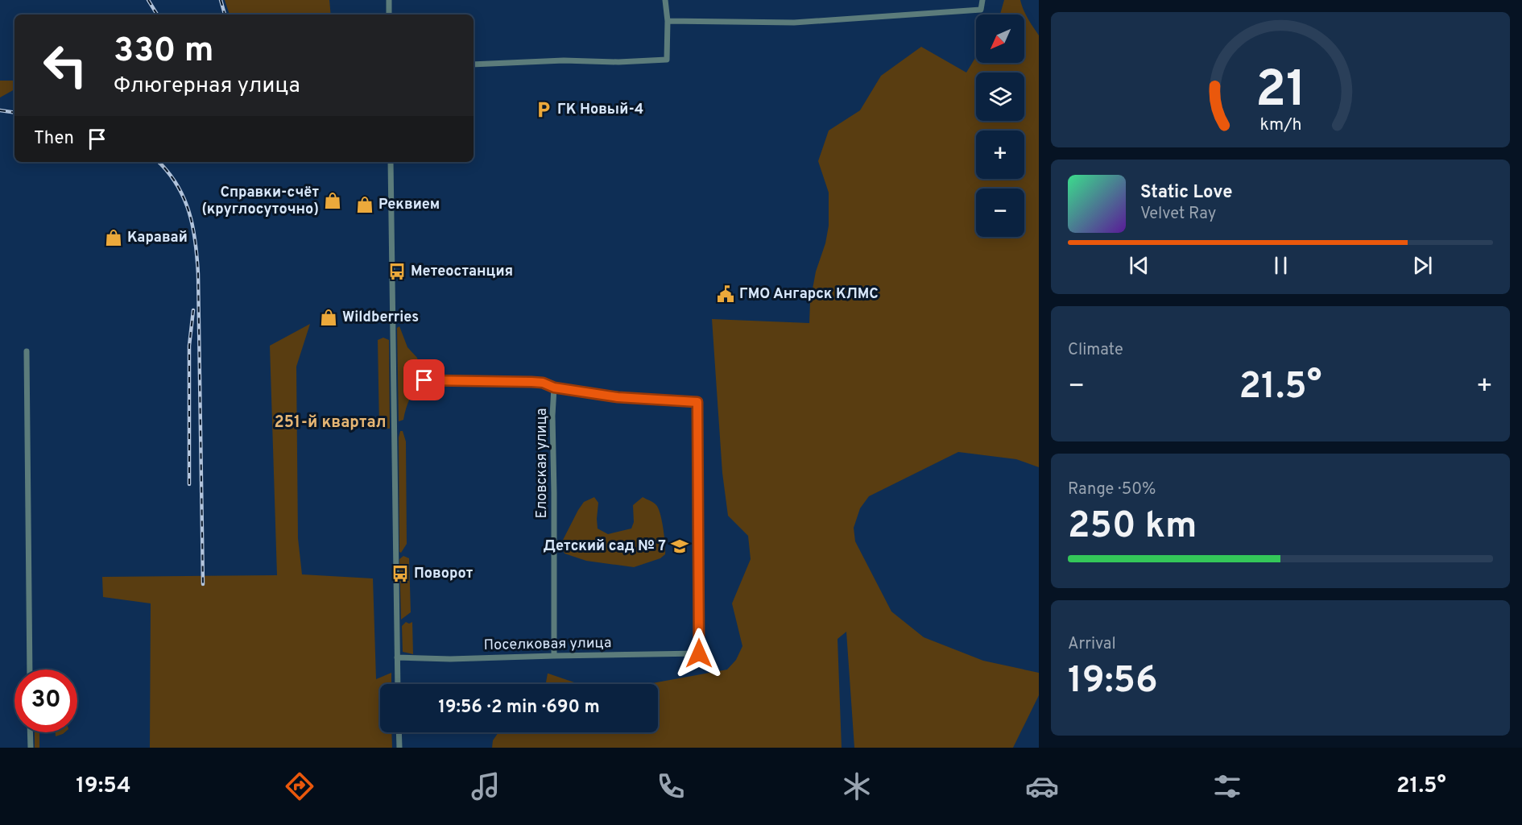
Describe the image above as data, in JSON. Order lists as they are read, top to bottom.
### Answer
{
  "streets": {
    "street": ["Еловская улица", "Поселковая улица"]
  },
  "crossings": [
    ["Еловская улица", "Поселковая улица"]
  ],
  "districts": ["251-й квартал"],
  "places": {
    "parking": ["ГК Новый-4"],
    "shop": [
      "Справки-счёт (круглосуточно)",
      "Реквием",
      "Каравай",
      "Wildberries"
    ],
    "bus stop": ["Метеостанция", "Поворот"],
    "public building": ["ГМО Ангарск КЛМС"],
    "school or university": ["Детский сад № 7"]
  },
  "north": "bottom left",
  "page": {
    "map_buttons": ["+", "−"],
    "turn": ["330 m", "Флюгерная улица"],
    "then": "Then",
    "song": ["Static Love", "Velvet Ray"],
    "tile": [
      "Climate",
      ["Range · 50%", "250 km"],
      ["Arrival", "19:56"]
    ],
    "heat": ["−", "21.5°", "+"],
    "limit": "30",
    "trip": "19:56 · 2 min · 690 m",
    "tabs": ["19:54", "21.5°"],
    "gauge": ["21", "km/h"]
  }
}
